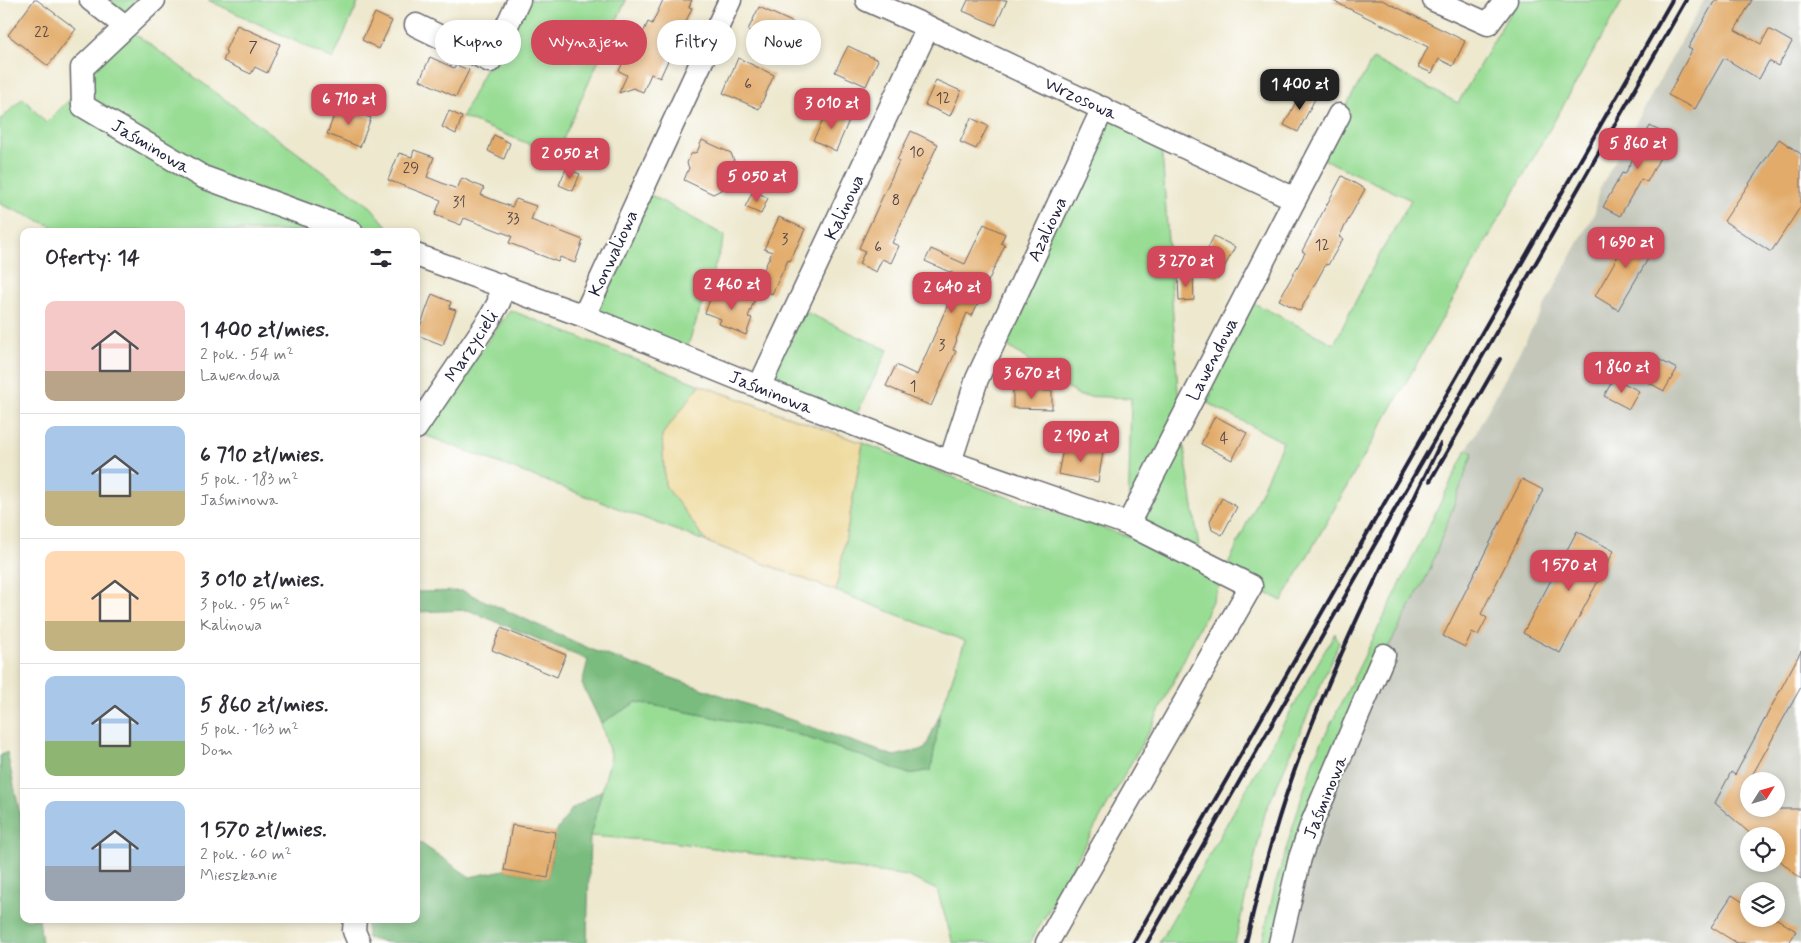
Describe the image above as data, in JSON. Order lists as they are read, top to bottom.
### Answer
{
  "streets": {
    "street": [
      "Wrzosowa",
      "Jaśminowa",
      "Kalinowa",
      "Azaliowa",
      "Konwaliowa",
      "Marzycieli",
      "Lawendowa"
    ]
  },
  "crossings": [
    ["Wrzosowa", "Kalinowa"],
    ["Wrzosowa", "Azaliowa"],
    ["Wrzosowa", "Lawendowa"],
    ["Jaśminowa", "Kalinowa"],
    ["Jaśminowa", "Azaliowa"],
    ["Jaśminowa", "Konwaliowa"],
    ["Jaśminowa", "Marzycieli"],
    ["Jaśminowa", "Lawendowa"]
  ],
  "house_numbers": [
    "22",
    "7",
    "6",
    "12",
    "10",
    "29",
    "8",
    "31",
    "33",
    "3",
    "12",
    "6",
    "3",
    "1",
    "4"
  ],
  "north": "top right",
  "page": {
    "chip": [
      "Kupno",
      "Wynajem",
      "Filtry",
      "Nowe"
    ],
    "price": [
      "1 400 zł",
      "6 710 zł",
      "3 010 zł",
      "5 860 zł",
      "2 050 zł",
      "5 050 zł",
      "1 690 zł",
      "3 270 zł",
      "2 460 zł",
      "2 640 zł",
      "1 860 zł",
      "3 670 zł",
      "2 190 zł",
      "1 570 zł"
    ],
    "heading": "Oferty: 14",
    "list": [
      {
        "name": "1 400 zł/mies.",
        "note": "2 pok. · 54 m² · Lawendowa"
      },
      {
        "name": "6 710 zł/mies.",
        "note": "5 pok. · 183 m² · Jaśminowa"
      },
      {
        "name": "3 010 zł/mies.",
        "note": "3 pok. · 95 m² · Kalinowa"
      },
      {
        "name": "5 860 zł/mies.",
        "note": "5 pok. · 163 m² · Dom"
      },
      {
        "name": "1 570 zł/mies.",
        "note": "2 pok. · 60 m² · Mieszkanie"
      }
    ]
  }
}
